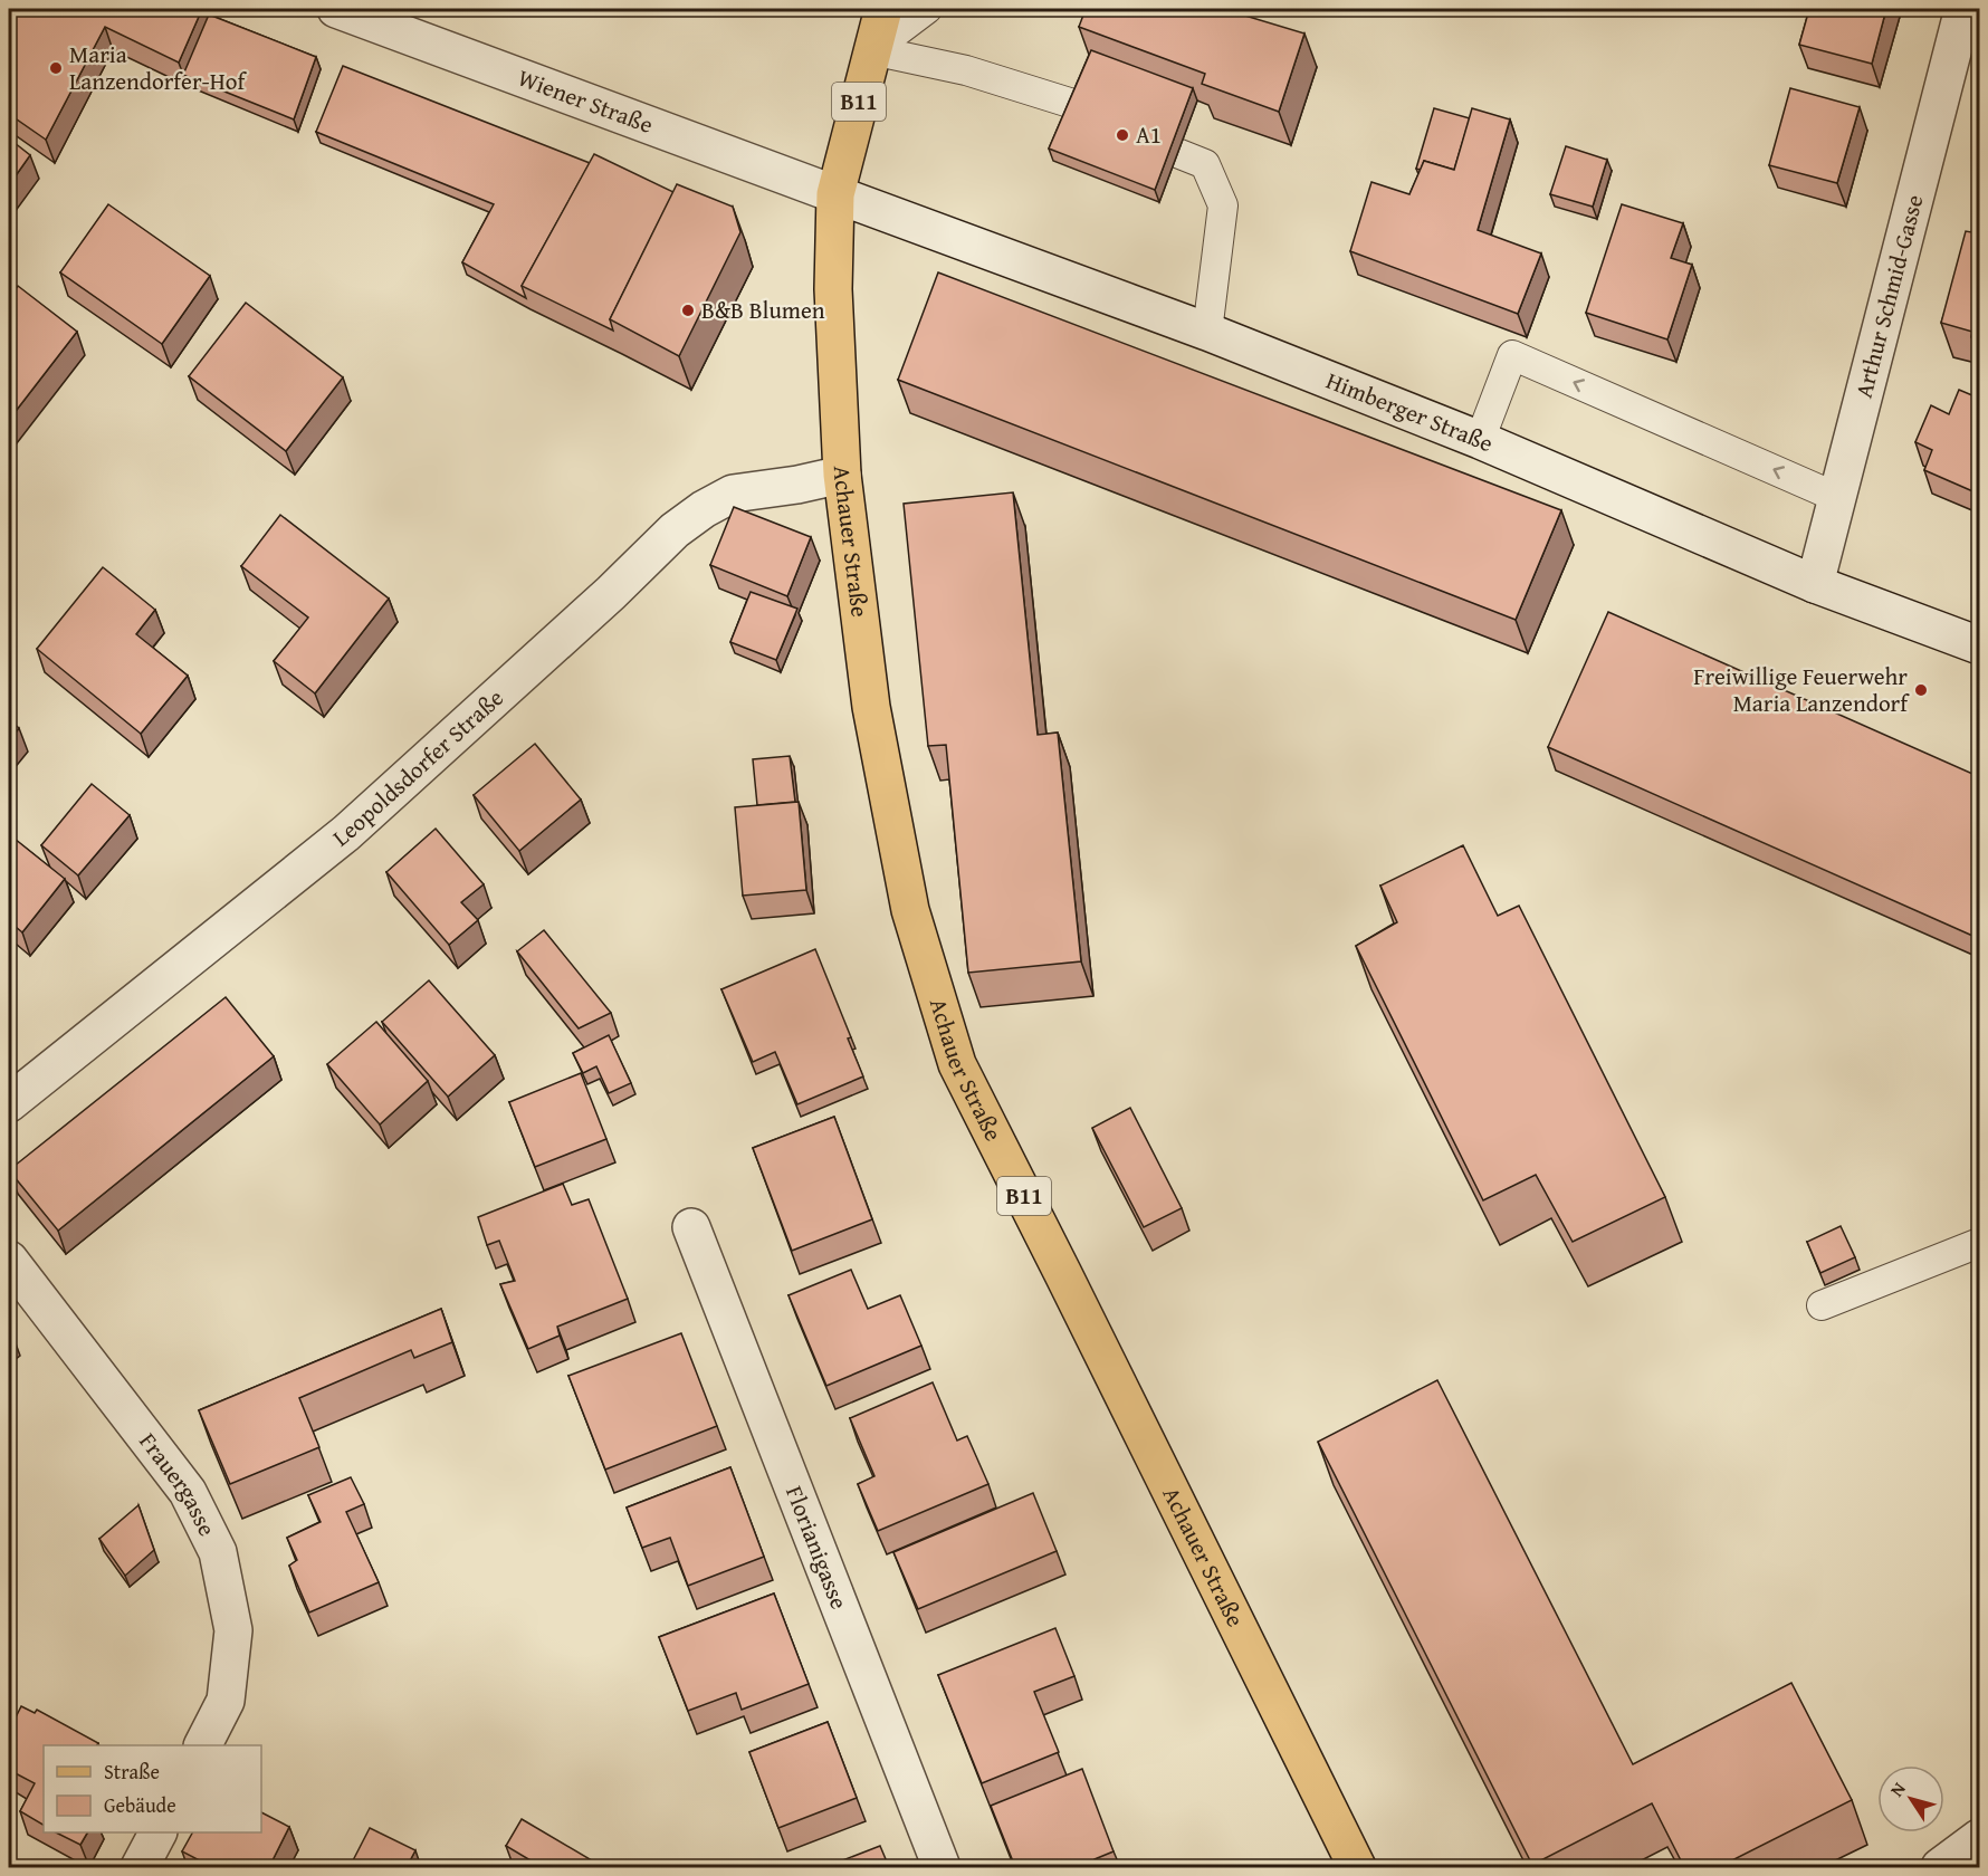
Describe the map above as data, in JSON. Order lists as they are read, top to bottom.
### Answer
{
  "streets": {
    "main road": ["B11", "Achauer Straße"],
    "street": [
      "Wiener Straße",
      "Arthur Schmid-Gasse",
      "Himberger Straße",
      "Leopoldsdorfer Straße",
      "Frauergasse",
      "Florianigasse"
    ]
  },
  "crossings": [
    ["Wiener Straße", "B11"],
    ["Wiener Straße", "Himberger Straße"],
    ["Wiener Straße", "Achauer Straße"],
    ["B11", "Himberger Straße"],
    ["B11", "Achauer Straße"],
    ["Arthur Schmid-Gasse", "Himberger Straße"],
    ["Himberger Straße", "Achauer Straße"],
    ["Achauer Straße", "Leopoldsdorfer Straße"]
  ],
  "places": [
    "Maria Lanzendorfer-Hof",
    "A1",
    "B&B Blumen",
    "Freiwillige Feuerwehr Maria Lanzendorf"
  ],
  "legend": ["Straße", "Gebäude"],
  "north": "top left"
}
